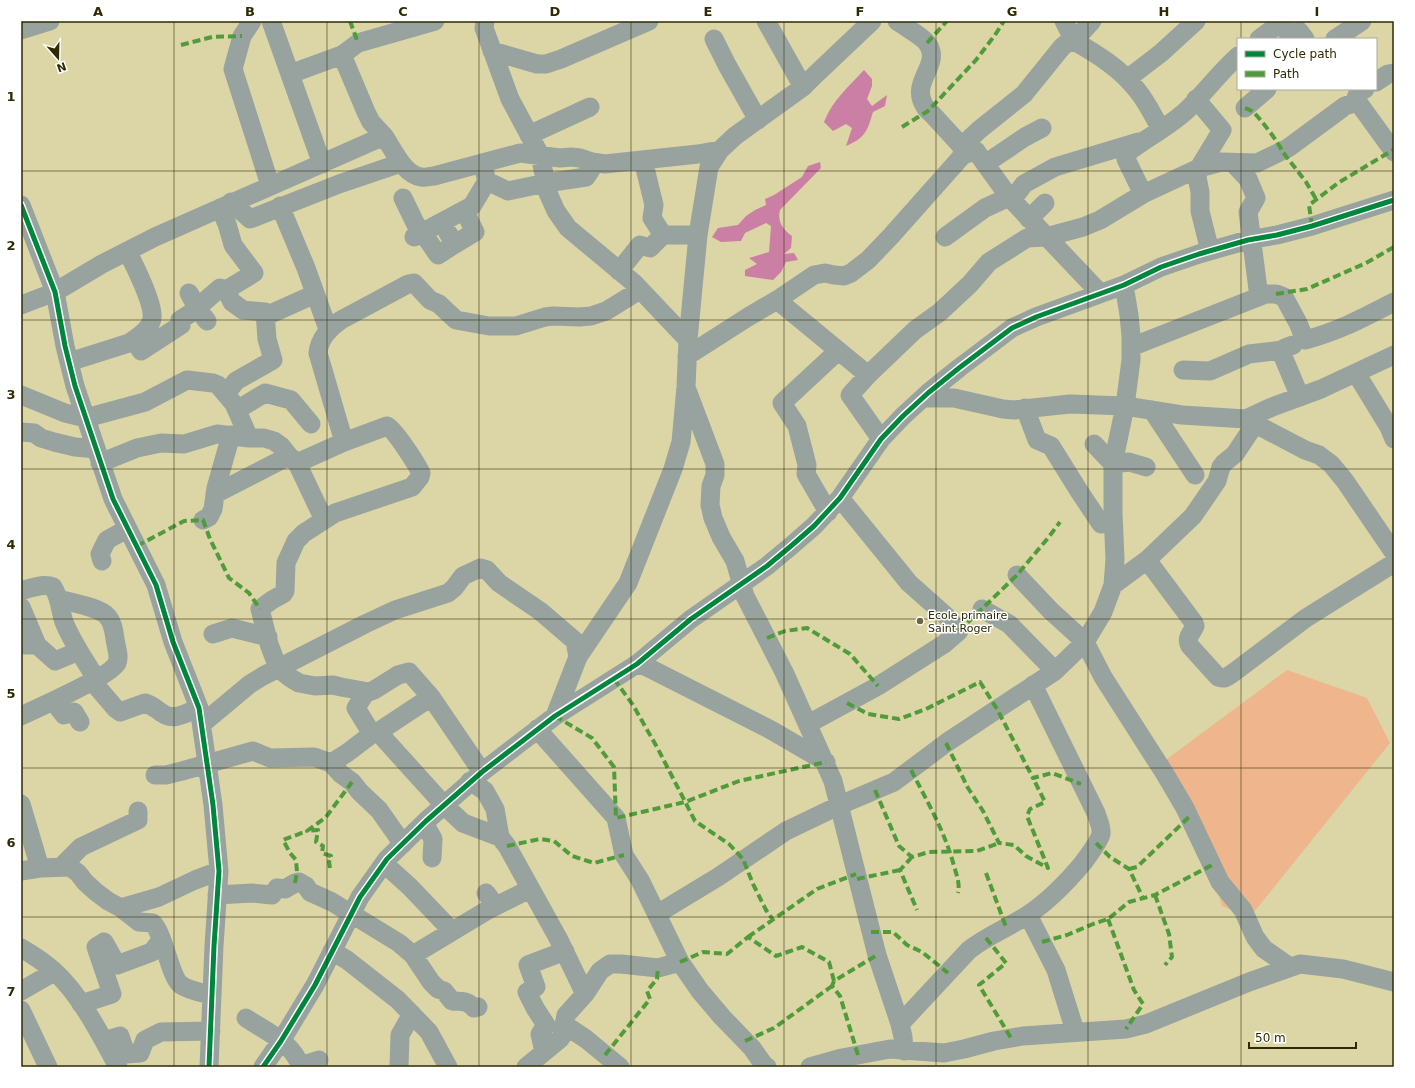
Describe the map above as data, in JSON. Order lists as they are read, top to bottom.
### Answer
{
  "places": ["Ecole primaire Saint Roger"],
  "legend": ["Cycle path", "Path"],
  "scale_bar": "50 m",
  "north": "bottom",
  "grid": {
    "columns": [
      "A",
      "B",
      "C",
      "D",
      "E",
      "F",
      "G",
      "H",
      "I"
    ],
    "rows": [
      "1",
      "2",
      "3",
      "4",
      "5",
      "6",
      "7"
    ]
  }
}
